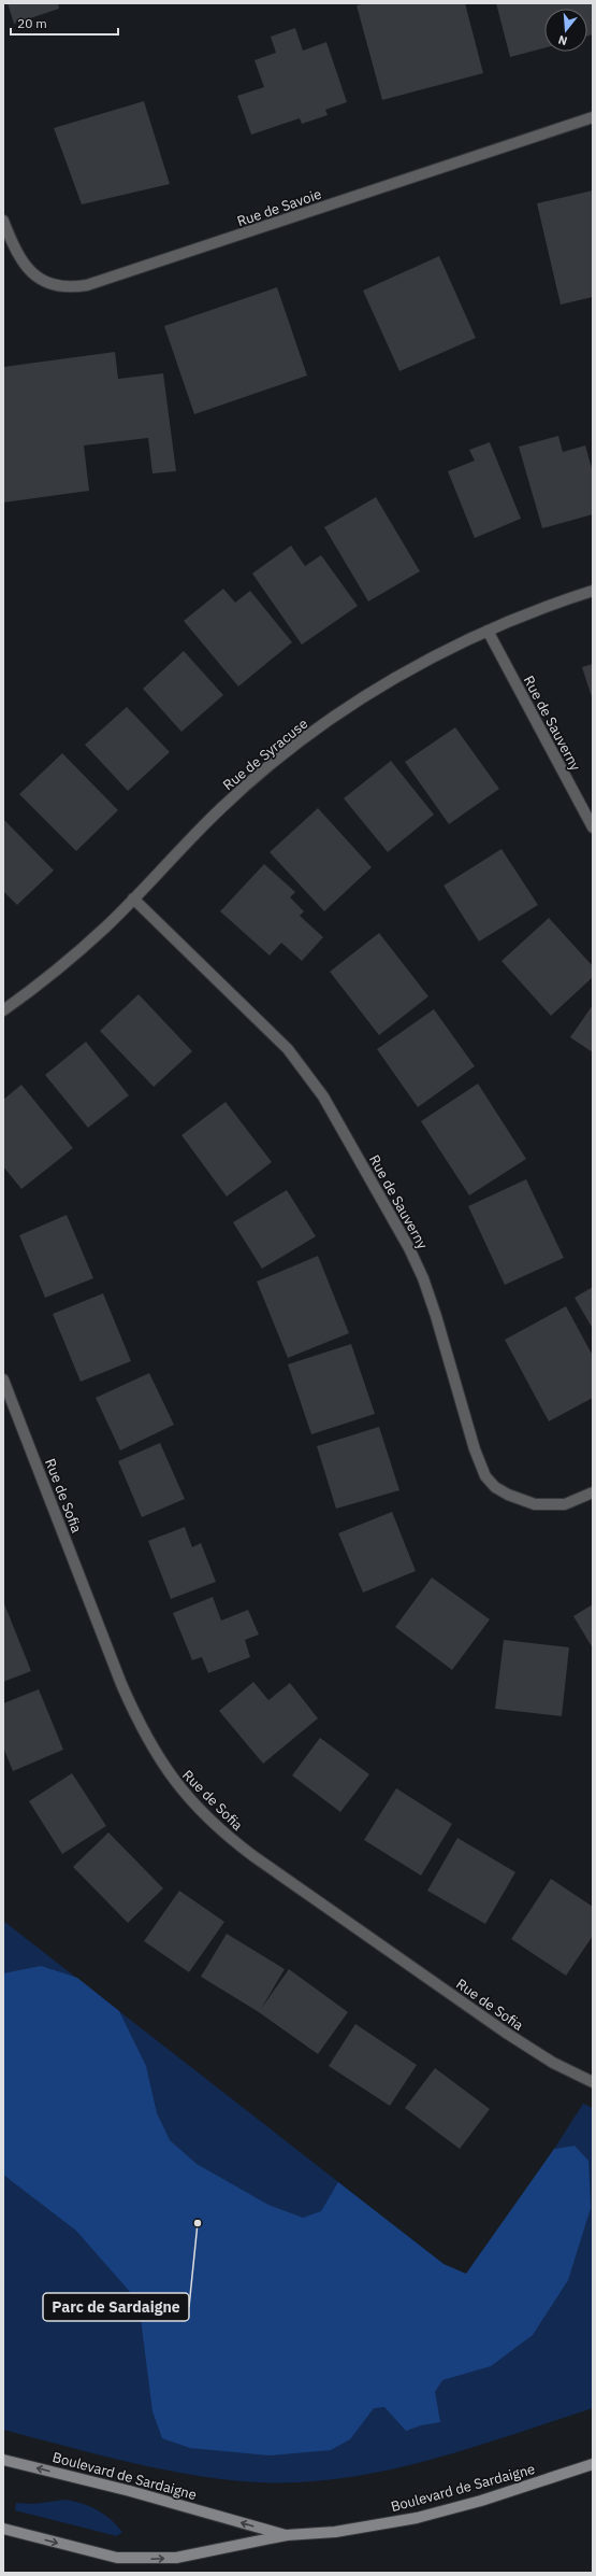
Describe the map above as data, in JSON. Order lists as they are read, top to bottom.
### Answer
{
  "streets": {
    "street": [
      "Rue de Savoie",
      "Rue de Sauverny",
      "Rue de Syracuse",
      "Rue de Sofia",
      "Boulevard de Sardaigne"
    ]
  },
  "crossings": [
    ["Rue de Sauverny", "Rue de Syracuse"]
  ],
  "places": ["Parc de Sardaigne"],
  "scale_bar": "20 m",
  "north": "bottom"
}
